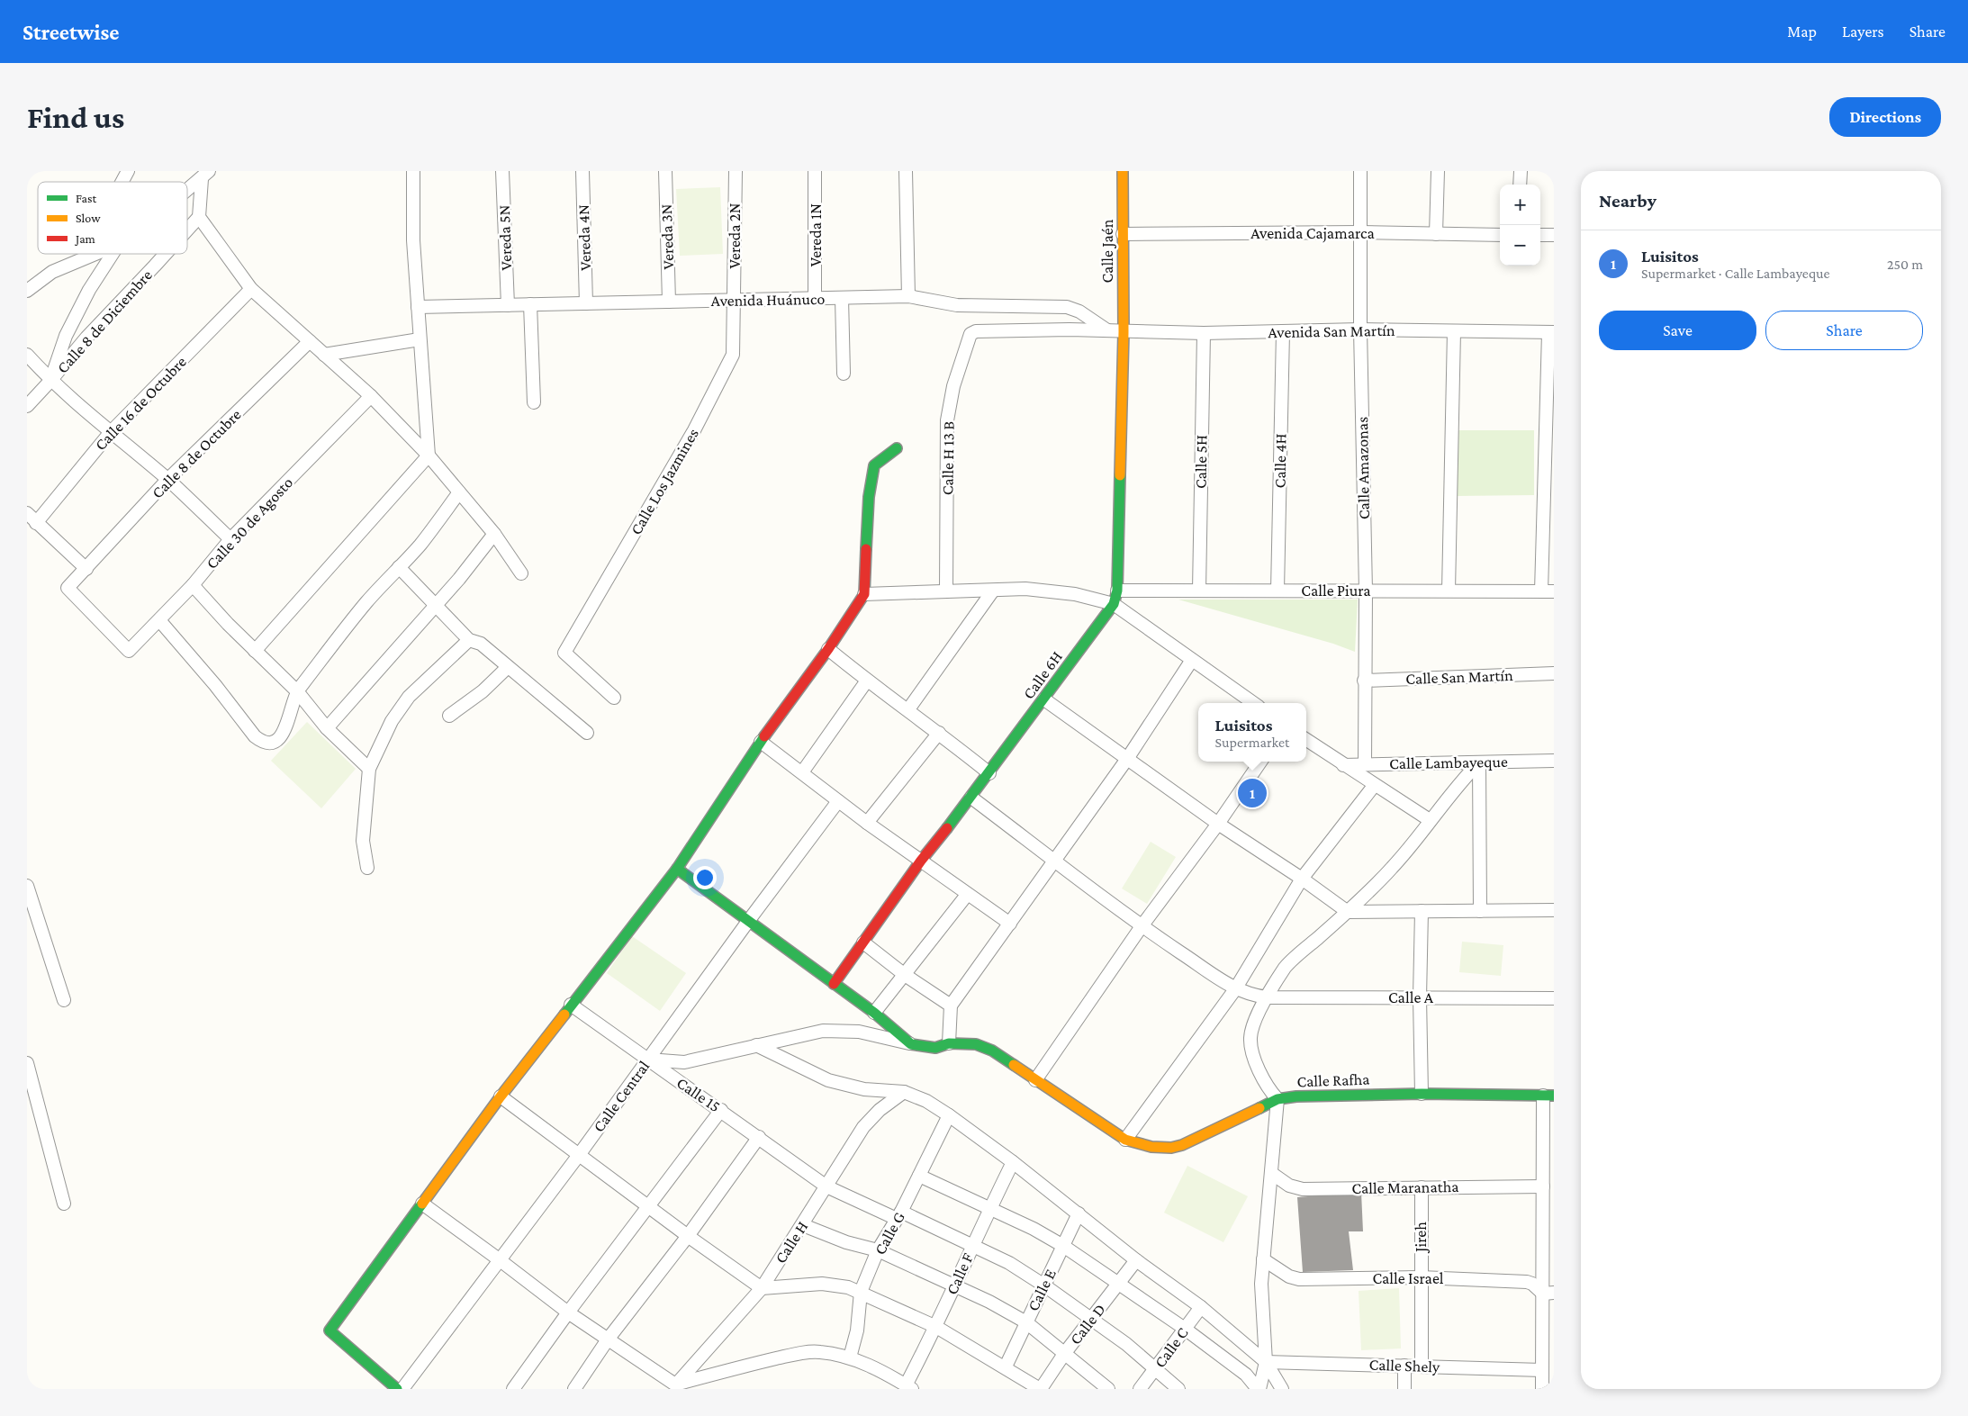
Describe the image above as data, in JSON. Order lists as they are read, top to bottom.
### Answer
{
  "streets": {
    "street": [
      "Avenida Cajamarca",
      "Vereda 1N",
      "Vereda 2N",
      "Vereda 3N",
      "Vereda 5N",
      "Vereda 4N",
      "Calle Jaén",
      "Avenida Huánuco",
      "Calle 8 de Diciembre",
      "Avenida San Martín",
      "Calle 16 de Octubre",
      "Calle 8 de Octubre",
      "Calle H 13 B",
      "Calle 4H",
      "Calle 5H",
      "Calle Amazonas",
      "Calle Los Jazmines",
      "Calle 30 de Agosto",
      "Calle Piura",
      "Calle 6H",
      "Calle San Martín",
      "Calle Lambayeque",
      "Calle A",
      "Calle Rafha",
      "Calle 15",
      "Calle Central",
      "Calle Maranatha",
      "Calle G",
      "Jireh",
      "Calle H",
      "Calle F",
      "Calle Israel",
      "Calle E",
      "Calle D",
      "Calle C",
      "Calle Shely"
    ]
  },
  "crossings": [
    ["Avenida Cajamarca", "Calle Jaén"],
    ["Avenida Cajamarca", "Calle Amazonas"],
    ["Vereda 1N", "Avenida Huánuco"],
    ["Vereda 2N", "Avenida Huánuco"],
    ["Vereda 2N", "Calle Los Jazmines"],
    ["Vereda 3N", "Avenida Huánuco"],
    ["Vereda 5N", "Avenida Huánuco"],
    ["Vereda 4N", "Avenida Huánuco"],
    ["Calle Jaén", "Avenida San Martín"],
    ["Calle Jaén", "Calle 6H"],
    ["Avenida Huánuco", "Avenida San Martín"],
    ["Avenida Huánuco", "Calle Los Jazmines"],
    ["Avenida San Martín", "Calle H 13 B"],
    ["Avenida San Martín", "Calle 4H"],
    ["Avenida San Martín", "Calle 5H"],
    ["Avenida San Martín", "Calle Amazonas"],
    ["Avenida San Martín", "Calle 6H"],
    ["Calle 8 de Octubre", "Calle 30 de Agosto"],
    ["Calle 4H", "Calle Piura"],
    ["Calle 5H", "Calle Piura"],
    ["Calle Amazonas", "Calle Piura"],
    ["Calle Amazonas", "Calle San Martín"],
    ["Calle Amazonas", "Calle Lambayeque"],
    ["Calle Piura", "Calle 6H"],
    ["Calle 6H", "Calle A"],
    ["Calle 15", "Calle Central"],
    ["Calle 15", "Calle G"],
    ["Calle 15", "Calle H"],
    ["Calle 15", "Calle F"],
    ["Calle 15", "Calle E"],
    ["Calle 15", "Calle D"],
    ["Calle 15", "Calle C"],
    ["Calle Maranatha", "Jireh"],
    ["Jireh", "Calle Israel"],
    ["Jireh", "Calle Shely"]
  ],
  "legend": ["Fast", "Slow", "Jam"],
  "page": {
    "header": "Streetwise",
    "nav": ["Map", "Layers", "Share"],
    "buttons": [
      "Directions",
      ["Save", "Share"]
    ],
    "title": "Find us",
    "heading": "Nearby",
    "map_buttons": ["+", "−"],
    "list": [
      {
        "mark": "1",
        "name": "Luisitos",
        "note": "Supermarket · Calle Lambayeque",
        "value": "250 m"
      }
    ],
    "popup": ["Luisitos", "Supermarket"],
    "pins": "1"
  }
}
